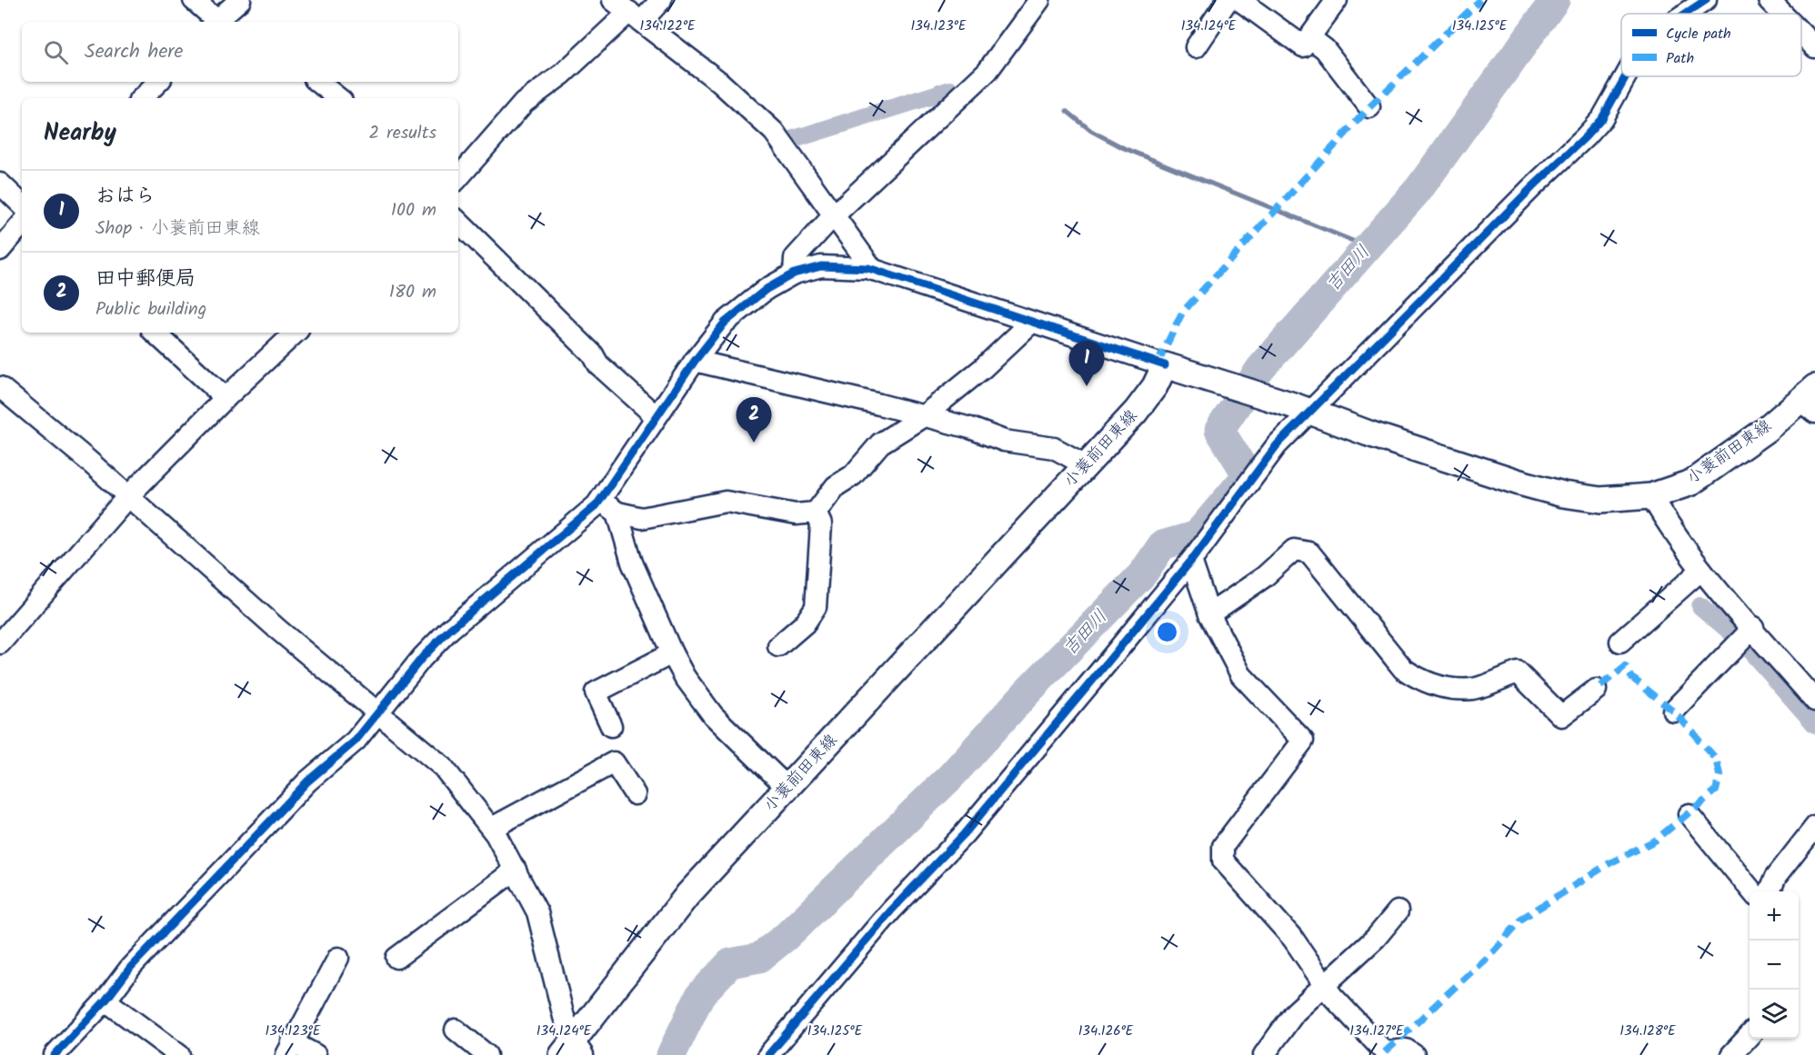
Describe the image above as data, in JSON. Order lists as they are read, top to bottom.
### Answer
{
  "streets": {
    "main road": ["小蓑前田東線"]
  },
  "water": ["吉田川"],
  "legend": ["Cycle path", "Path"],
  "page": {
    "search": "Search here",
    "heading": ["Nearby", "2 results"],
    "list": [
      {
        "mark": "1",
        "name": "おはら",
        "note": "Shop · 小蓑前田東線",
        "value": "100 m"
      },
      {
        "mark": "2",
        "name": "田中郵便局",
        "note": "Public building",
        "value": "180 m"
      }
    ],
    "pins": ["1", "2"],
    "map_buttons": ["+", "−"]
  },
  "coordinates": [
    "134.122°E",
    "134.123°E",
    "134.124°E",
    "134.125°E",
    "134.126°E",
    "134.127°E",
    "134.128°E"
  ]
}
